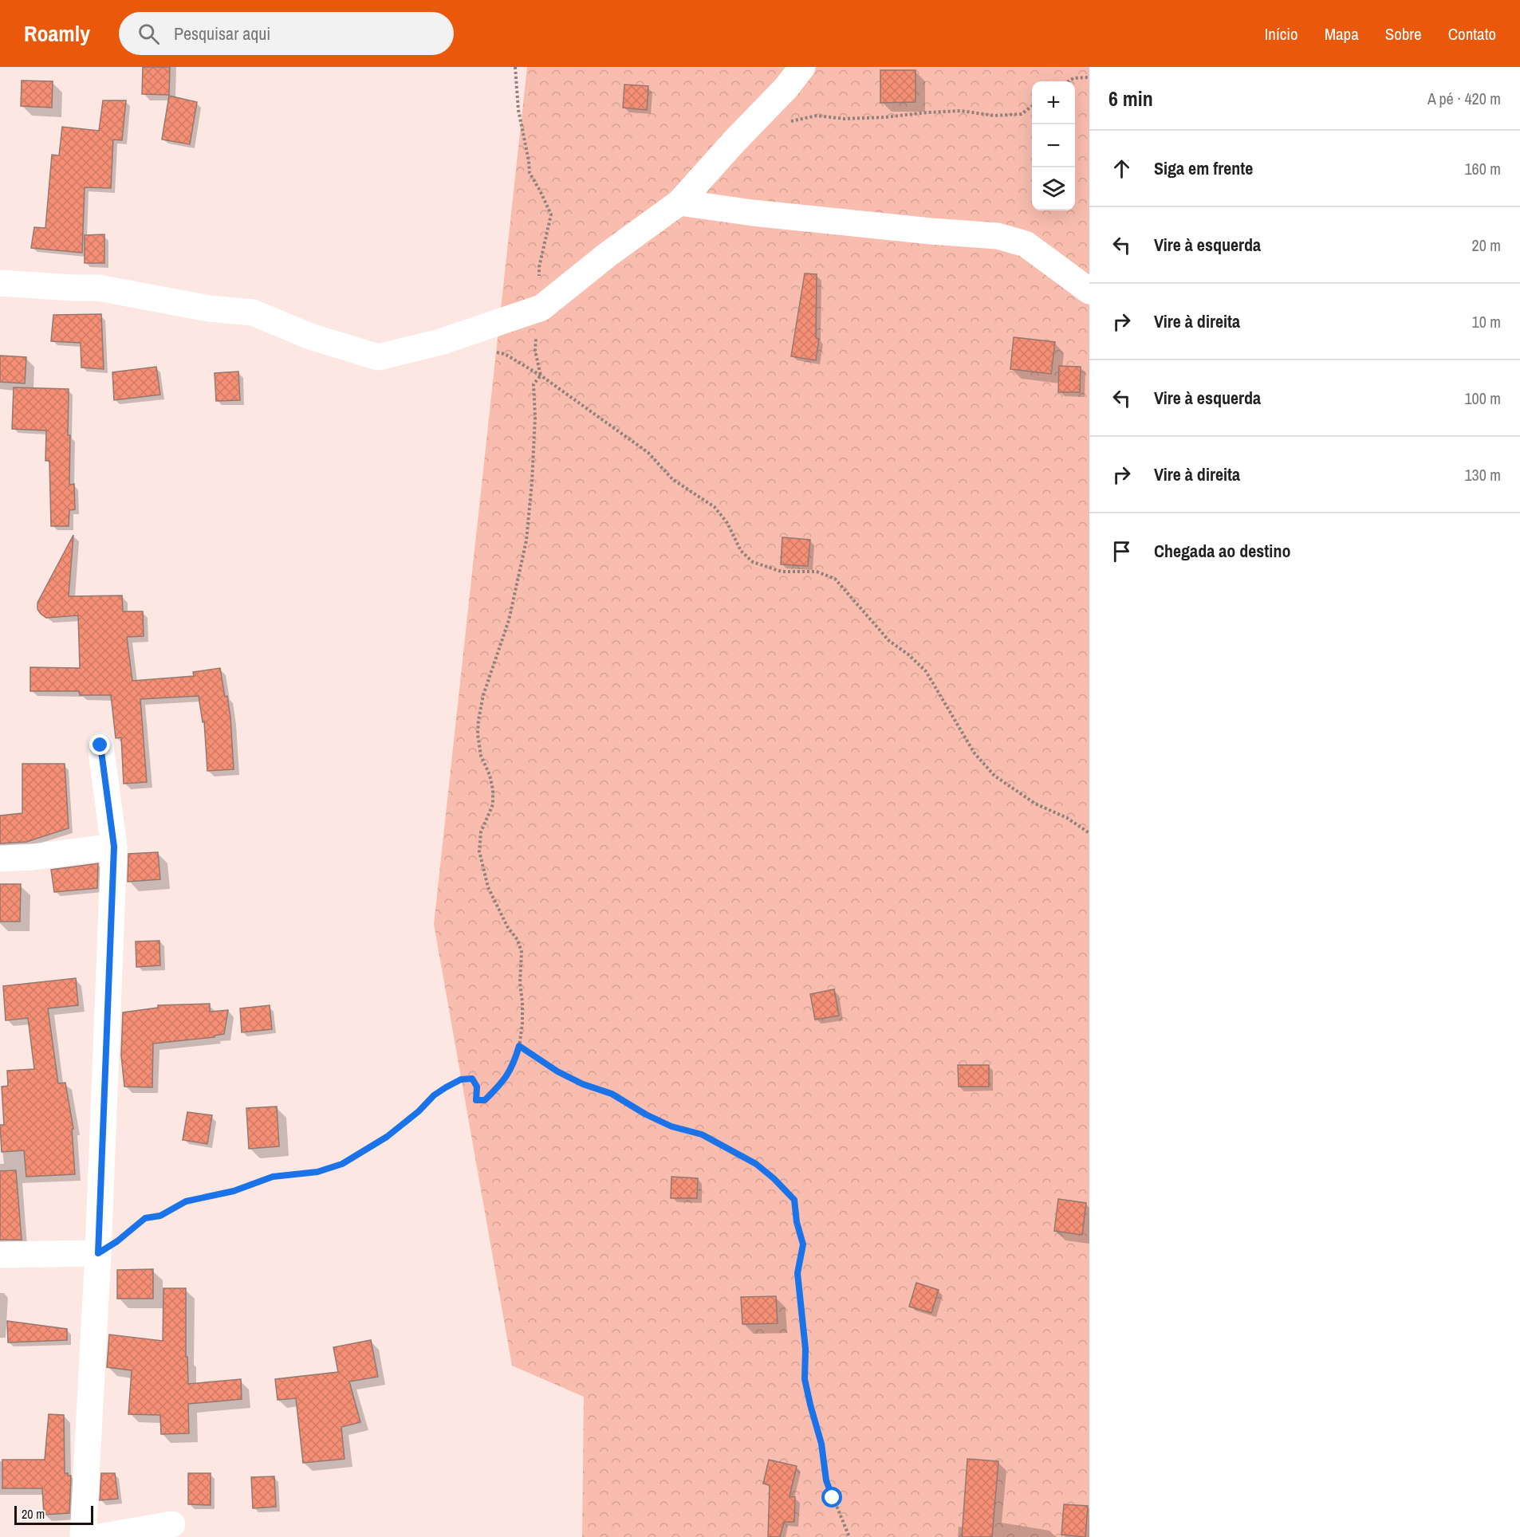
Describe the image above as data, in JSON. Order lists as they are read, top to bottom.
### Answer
{
  "scale_bar": "20 m",
  "page": {
    "header": "Roamly",
    "search": "Pesquisar aqui",
    "nav": [
      "Início",
      "Mapa",
      "Sobre",
      "Contato"
    ],
    "heading": ["6 min", "A pé · 420 m"],
    "map_buttons": ["+", "−"],
    "list": [
      ["Siga em frente", "160 m"],
      ["Vire à esquerda", "20 m"],
      ["Vire à direita", "10 m"],
      ["Vire à esquerda", "100 m"],
      ["Vire à direita", "130 m"],
      "Chegada ao destino"
    ],
    "scale": "20 m"
  }
}
